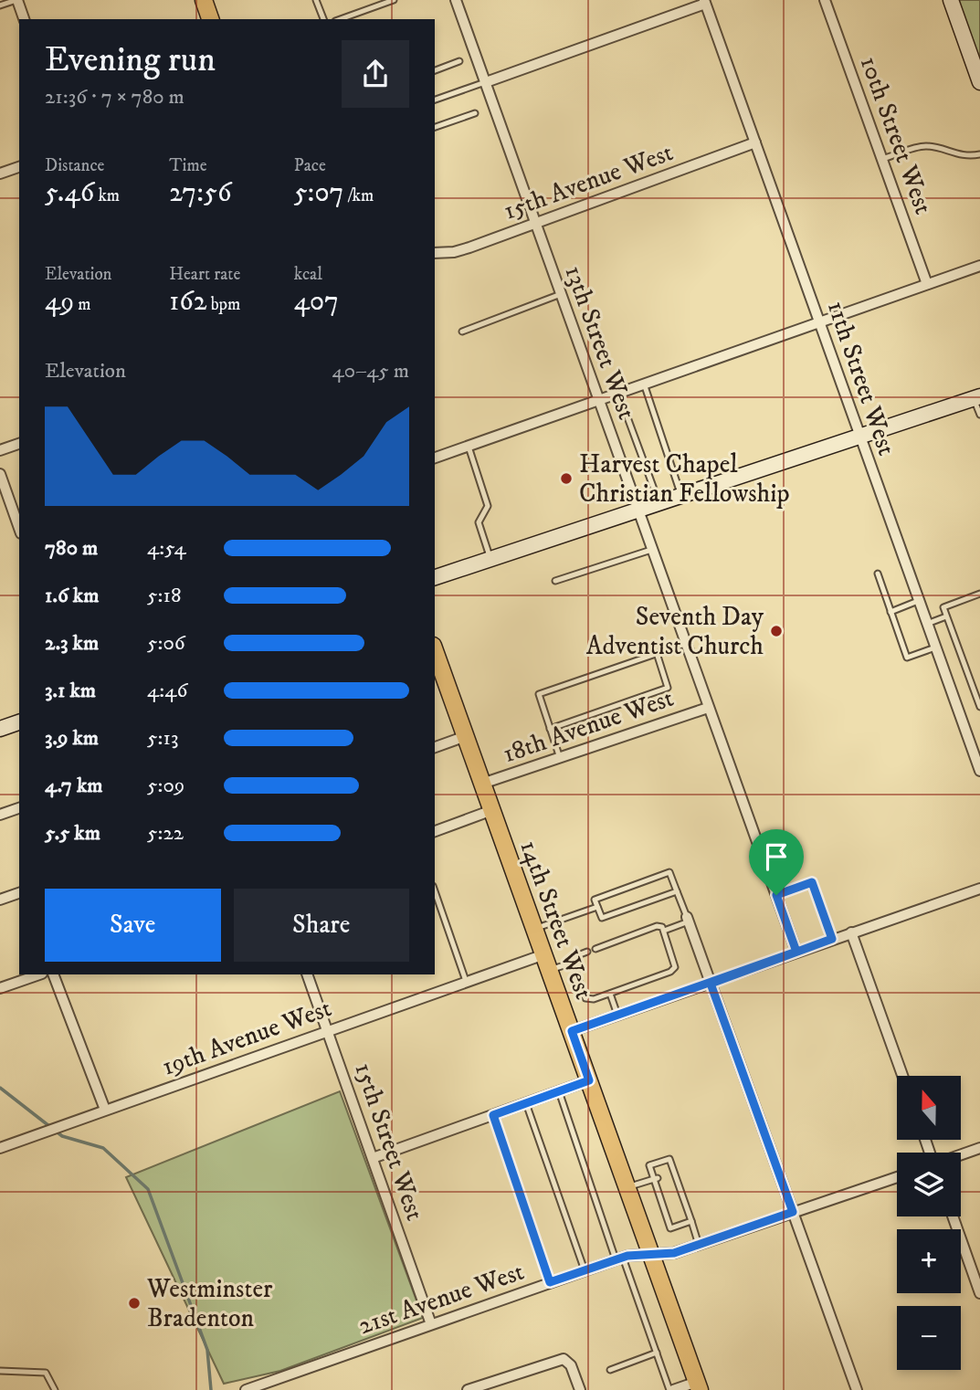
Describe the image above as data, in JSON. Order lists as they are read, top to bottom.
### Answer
{
  "streets": {
    "main road": ["14th Street West"],
    "street": [
      "10th Street West",
      "15th Avenue West",
      "13th Street West",
      "11th Street West",
      "18th Avenue West",
      "19th Avenue West",
      "15th Street West",
      "21st Avenue West"
    ]
  },
  "crossings": [
    ["15th Avenue West", "13th Street West"],
    ["15th Avenue West", "11th Street West"],
    ["13th Street West", "18th Avenue West"],
    ["18th Avenue West", "14th Street West"],
    ["14th Street West", "19th Avenue West"],
    ["14th Street West", "21st Avenue West"],
    ["19th Avenue West", "15th Street West"],
    ["15th Street West", "21st Avenue West"]
  ],
  "places": ["Harvest Chapel Christian Fellowship", "Seventh Day Adventist Church", "Westminster Bradenton"],
  "north": "top",
  "page": {
    "heading": ["Evening run", "21:36 · 7 × 780 m"],
    "stats": [
      ["Distance", "5.46 km"],
      ["Time", "27:56"],
      ["Pace", "5:07 /km"],
      ["Elevation", "49 m"],
      ["Heart rate", "162 bpm"],
      ["kcal", "407"]
    ],
    "chart": ["Elevation", "40–45 m"],
    "list": [
      {
        "name": "780 m",
        "note": "4:54"
      },
      {
        "name": "1.6 km",
        "note": "5:18"
      },
      {
        "name": "2.3 km",
        "note": "5:06"
      },
      {
        "name": "3.1 km",
        "note": "4:46"
      },
      {
        "name": "3.9 km",
        "note": "5:13"
      },
      {
        "name": "4.7 km",
        "note": "5:09"
      },
      {
        "name": "5.5 km",
        "note": "5:22"
      }
    ],
    "buttons": ["Save", "Share"],
    "map_buttons": ["+", "−"]
  }
}
